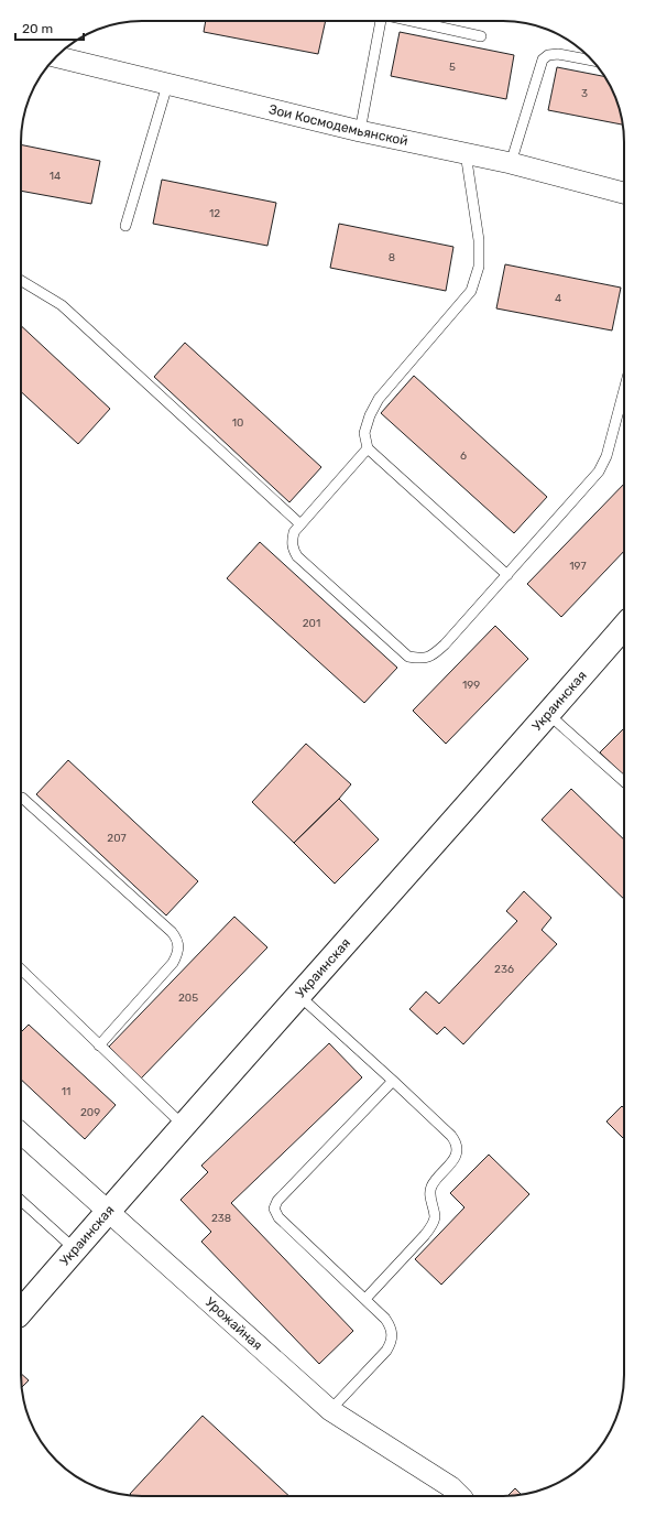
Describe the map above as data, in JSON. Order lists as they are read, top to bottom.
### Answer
{
  "streets": {
    "street": ["Зои Космодемьянской", "Украинская", "Урожайная"]
  },
  "crossings": [
    ["Украинская", "Урожайная"]
  ],
  "house_numbers": [
    "5",
    "3",
    "14",
    "12",
    "8",
    "4",
    "10",
    "6",
    "197",
    "201",
    "199",
    "207",
    "236",
    "205",
    "11",
    "209",
    "238"
  ],
  "scale_bar": "20 m"
}
